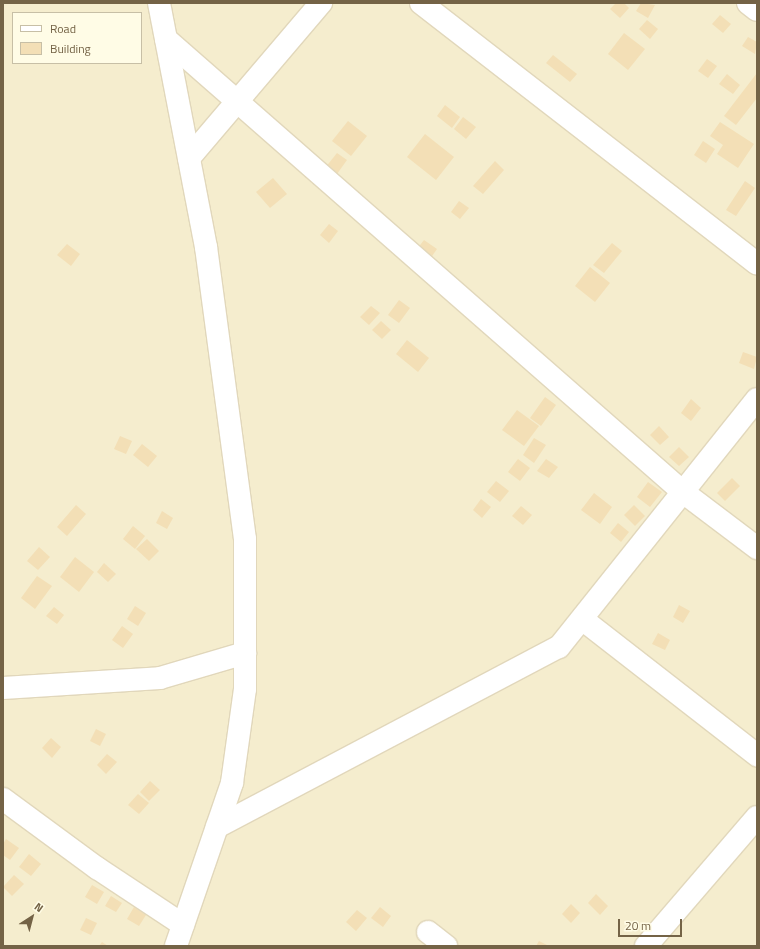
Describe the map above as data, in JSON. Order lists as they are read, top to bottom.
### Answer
{
  "legend": ["Road", "Building"],
  "scale_bar": "20 m",
  "north": "top right"
}
